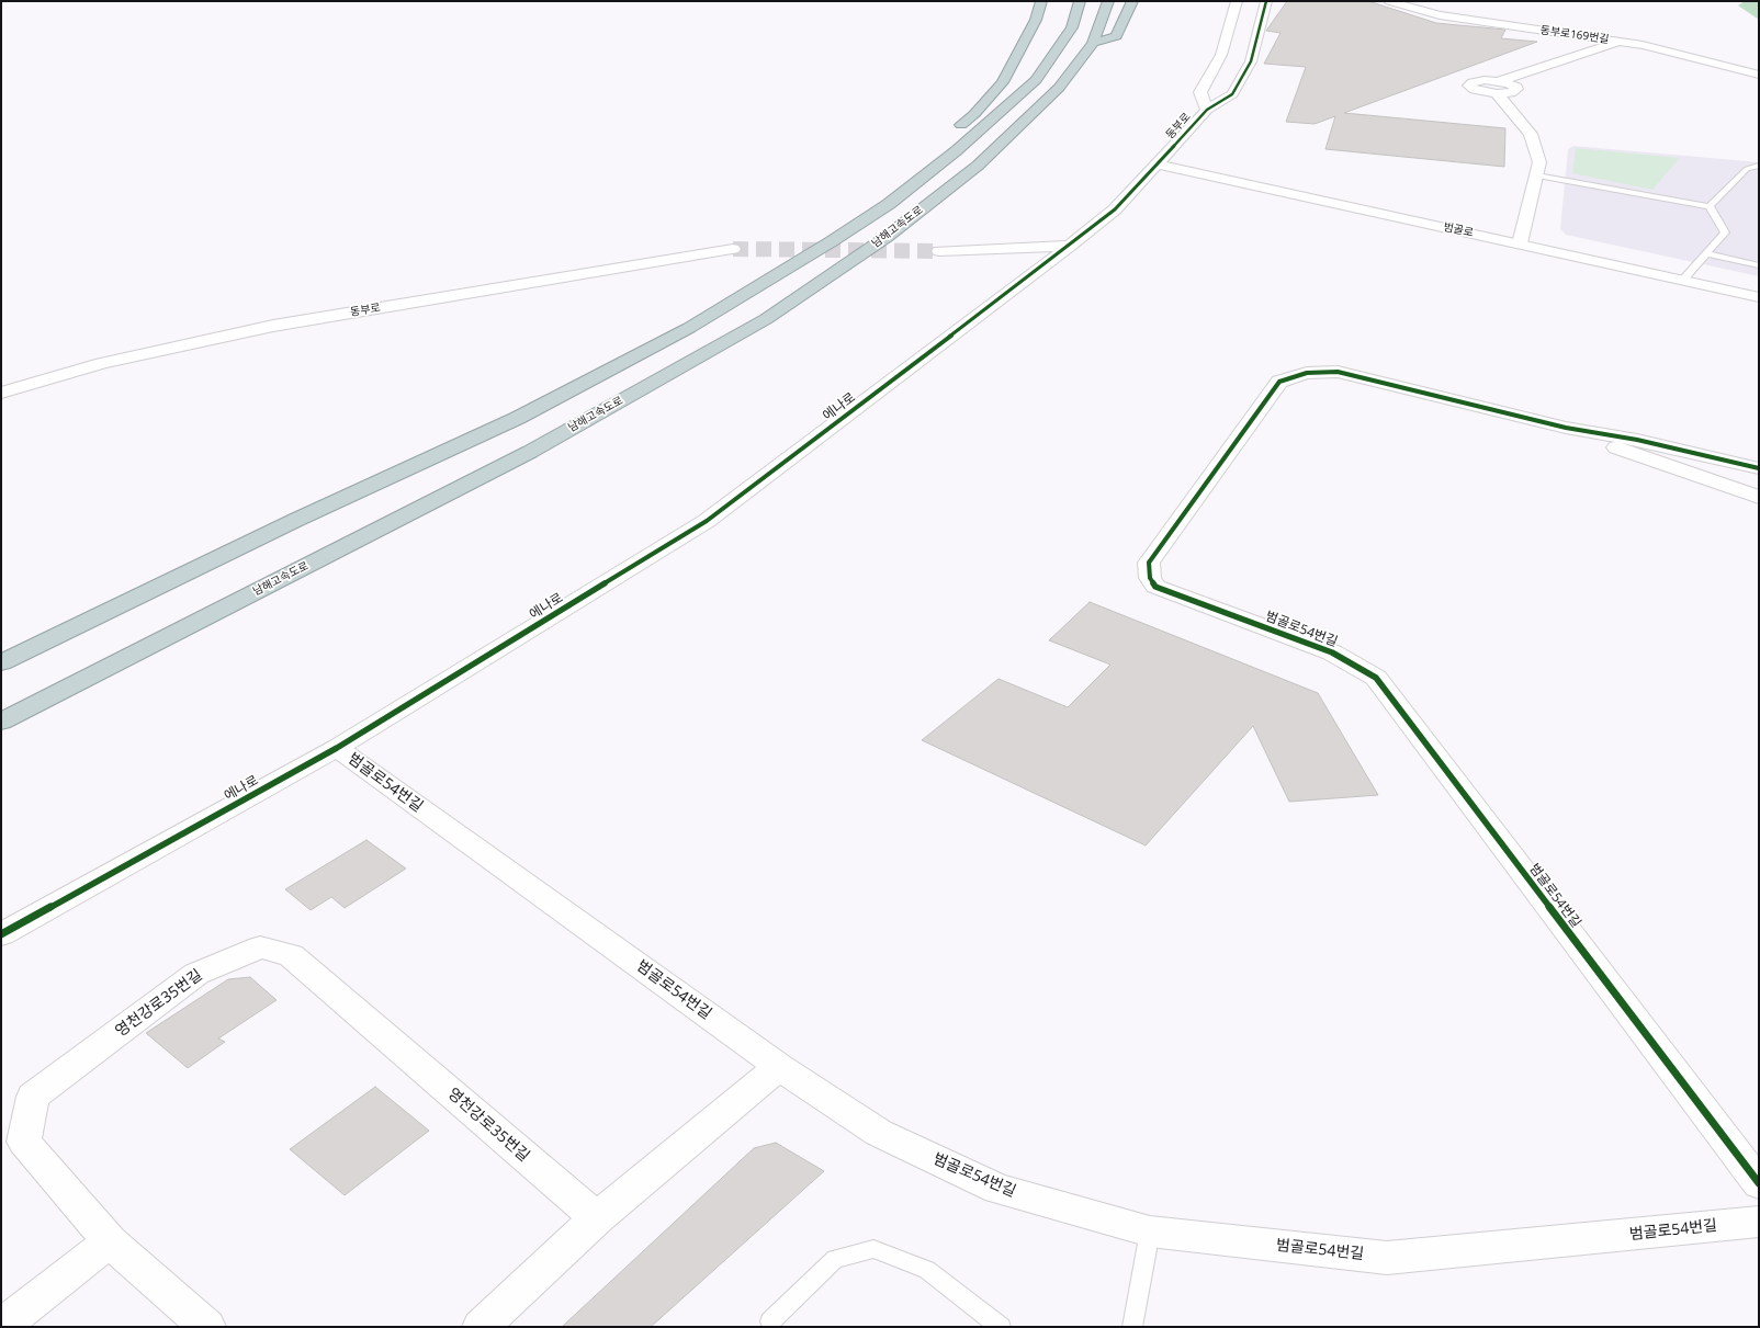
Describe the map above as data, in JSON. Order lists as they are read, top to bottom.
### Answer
{
  "streets": {
    "highway": ["남해고속도로"],
    "street": [
      "동부로169번길",
      "동부로",
      "범골로",
      "에나로",
      "범골로54번길",
      "영천강로35번길"
    ]
  },
  "crossings": [
    ["동부로", "범골로"],
    ["동부로", "에나로"],
    ["에나로", "범골로54번길"]
  ]
}
